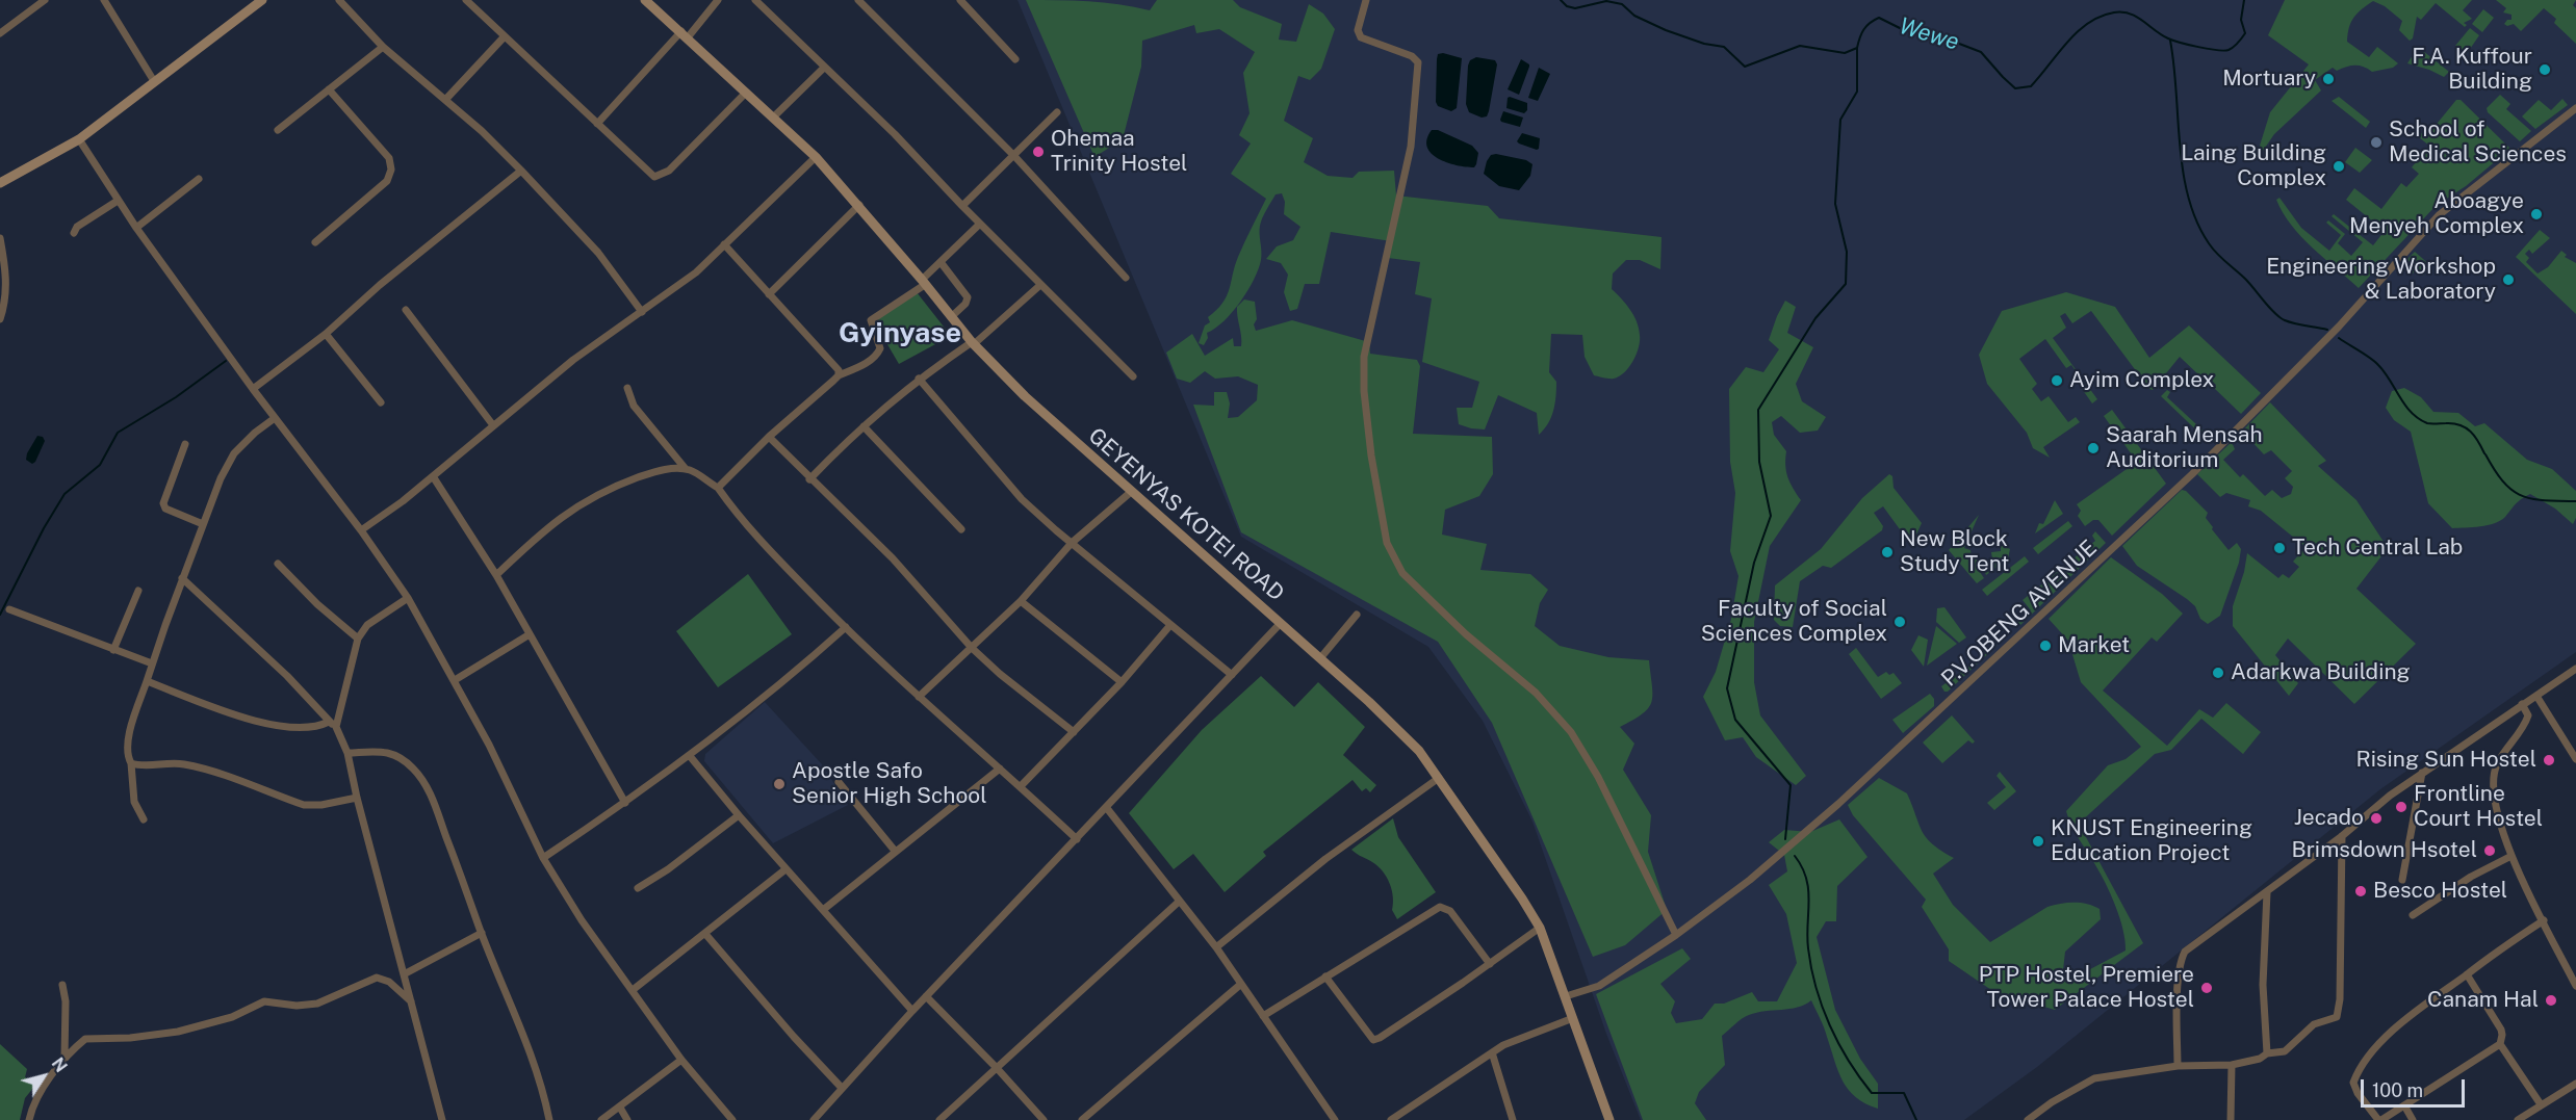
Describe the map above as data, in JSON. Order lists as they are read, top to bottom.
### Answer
{
  "streets": {
    "street": ["GEYENYAS KOTEI ROAD", "P.V.OBENG AVENUE"]
  },
  "crossings": [
    ["GEYENYAS KOTEI ROAD", "P.V.OBENG AVENUE"]
  ],
  "districts": ["Gyinyase"],
  "water": ["Wewe"],
  "places": [
    "F.A. Kuffour Building",
    "Mortuary",
    "School of Medical Sciences",
    "Ohemaa Trinity Hostel",
    "Laing Building Complex",
    "Aboagye Menyeh Complex",
    "Engineering Workshop & Laboratory",
    "Ayim Complex",
    "Saarah Mensah Auditorium",
    "Tech Central Lab",
    "New Block Study Tent",
    "Faculty of Social Sciences Complex",
    "Market",
    "Adarkwa Building",
    "Rising Sun Hostel",
    "Apostle Safo Senior High School",
    "Frontline Court Hostel",
    "Jecado",
    "KNUST Engineering Education Project",
    "Brimsdown Hsotel",
    "Besco Hostel",
    "PTP Hostel, Premiere Tower Palace Hostel",
    "Canam Hal"
  ],
  "scale_bar": "100 m",
  "north": "top right"
}
